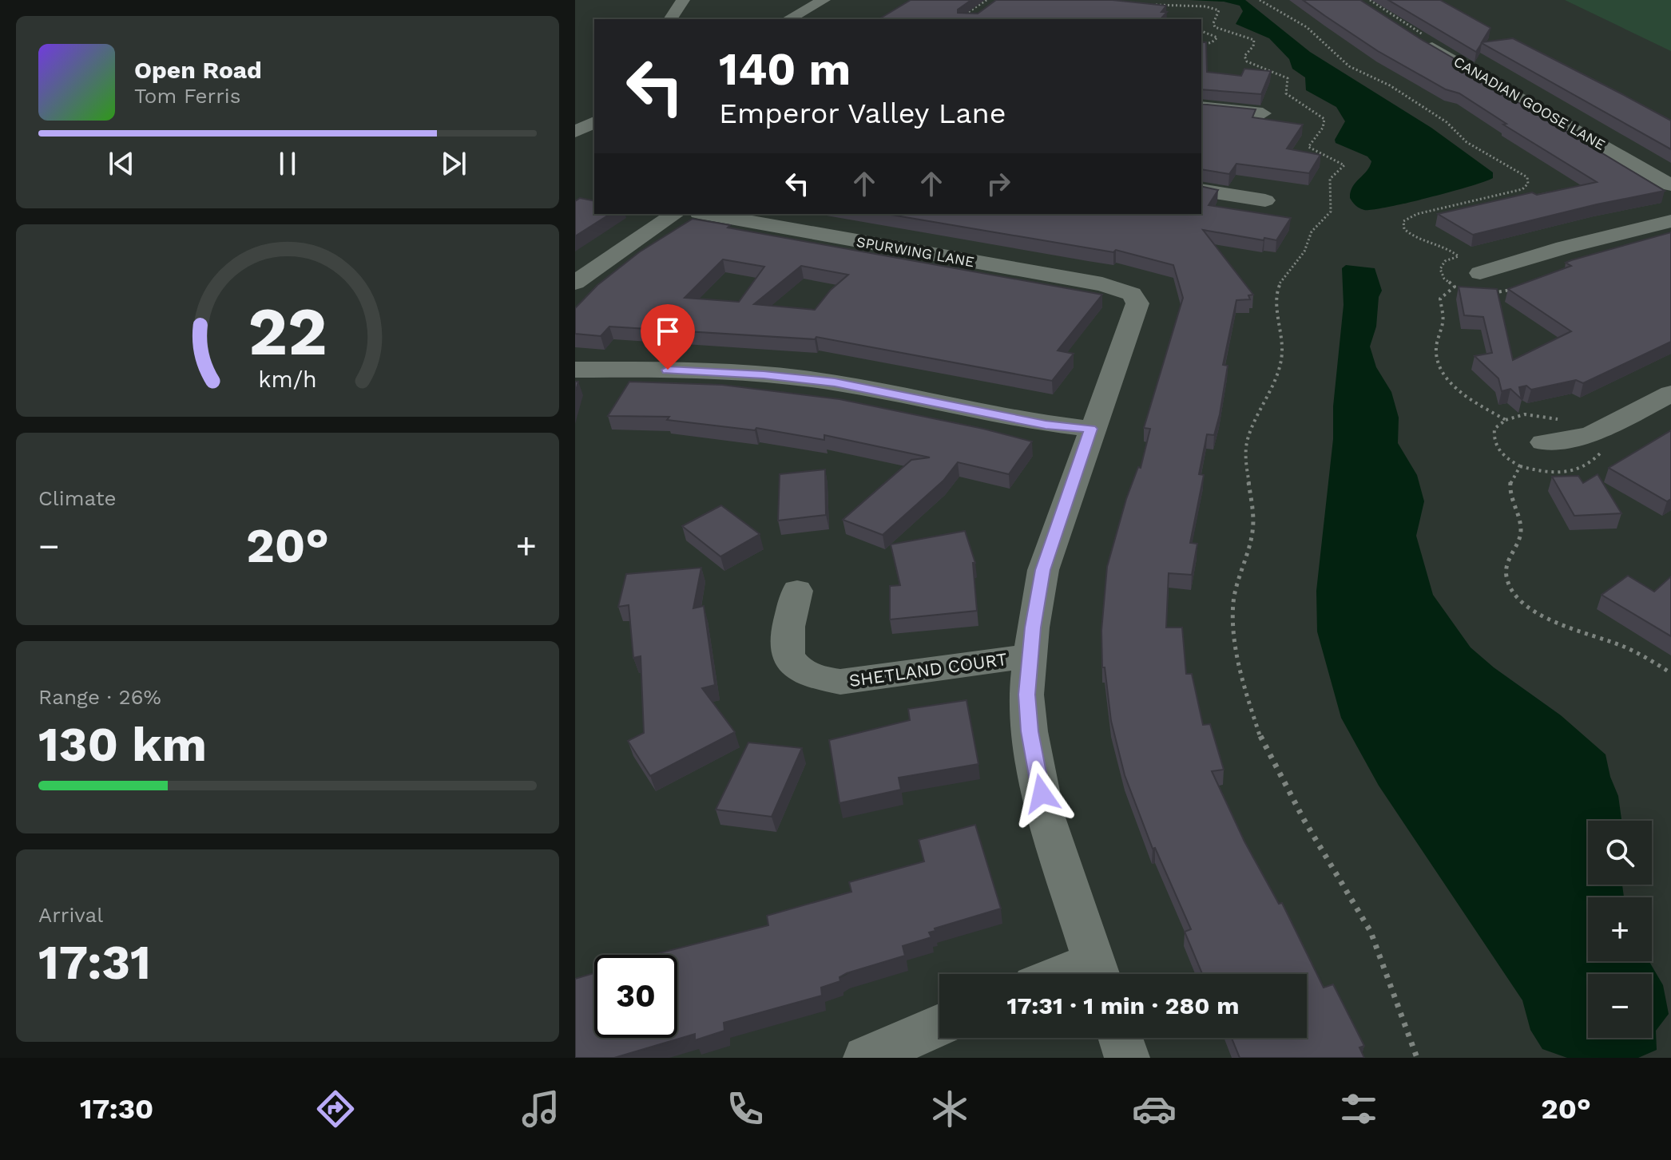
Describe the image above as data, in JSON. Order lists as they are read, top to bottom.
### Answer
{
  "streets": {
    "street": ["CANADIAN GOOSE LANE", "SPURWING LANE", "SHETLAND COURT"]
  },
  "page": {
    "turn": ["140 m", "Emperor Valley Lane"],
    "song": ["Open Road", "Tom Ferris"],
    "tile": [
      "Climate",
      ["Range · 26%", "130 km"],
      ["Arrival", "17:31"]
    ],
    "heat": ["−", "20°", "+"],
    "map_buttons": ["+", "−"],
    "limit": "30",
    "trip": "17:31 · 1 min · 280 m",
    "tabs": ["17:30", "20°"],
    "gauge": ["22", "km/h"]
  }
}
